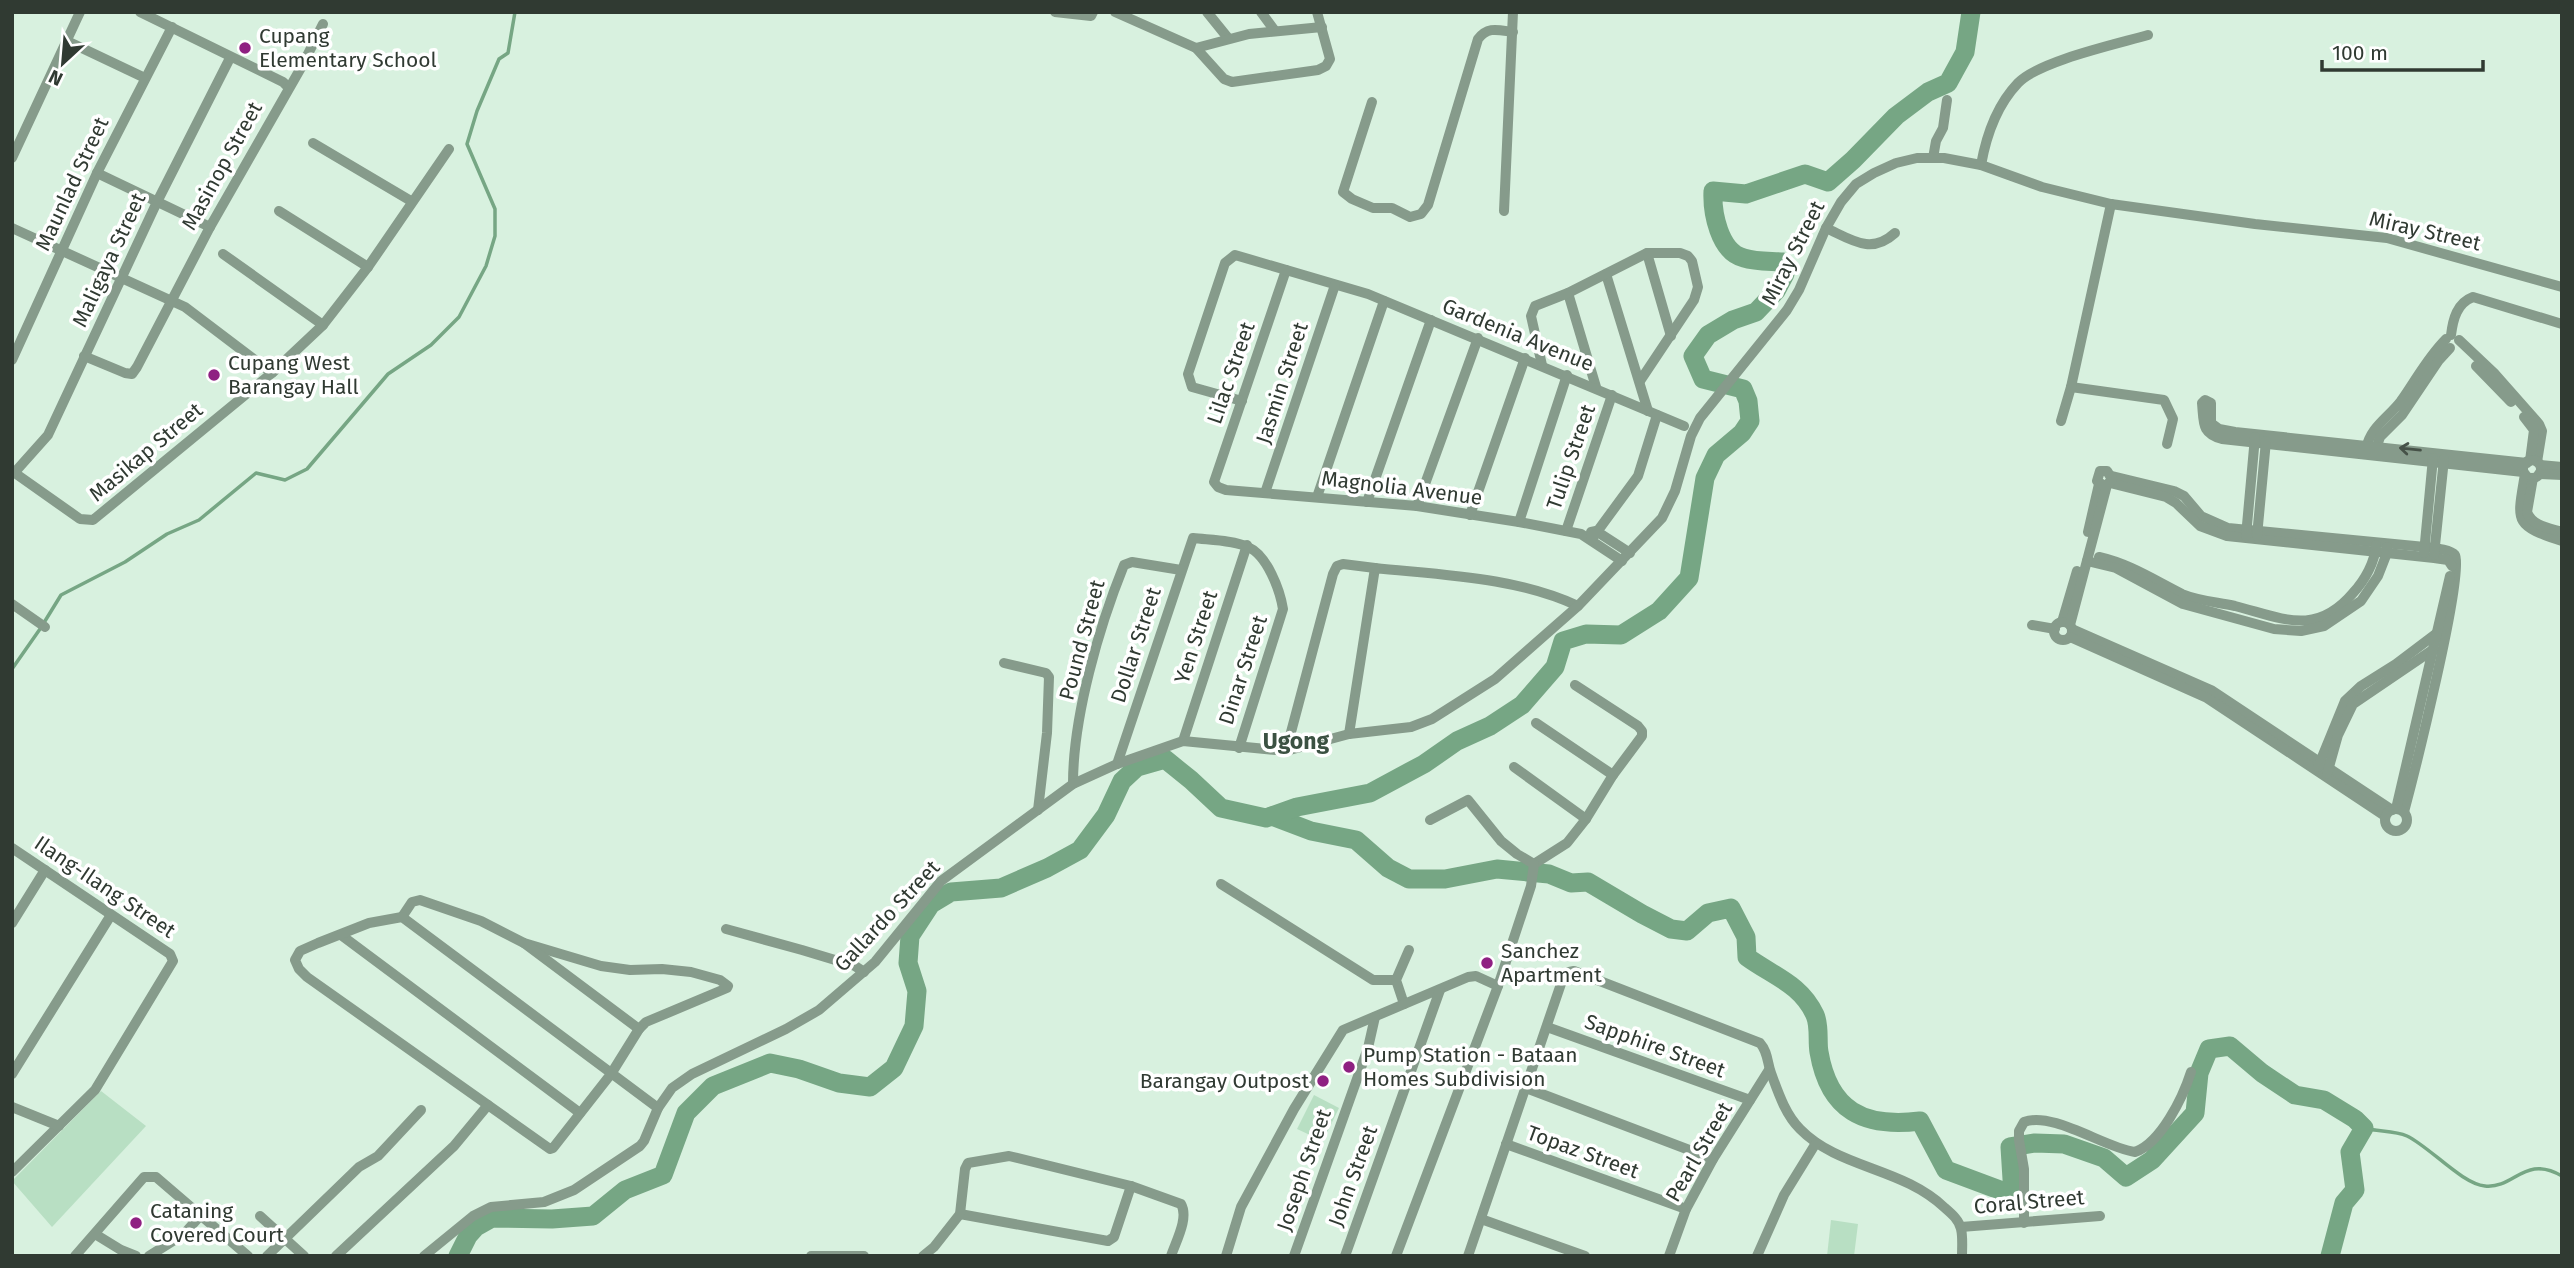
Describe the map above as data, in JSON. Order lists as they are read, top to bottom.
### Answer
{
  "streets": {
    "street": [
      "Masinop Street",
      "Maunlad Street",
      "Miray Street",
      "Maligaya Street",
      "Gardenia Avenue",
      "Lilac Street",
      "Jasmin Street",
      "Masikap Street",
      "Tulip Street",
      "Magnolia Avenue",
      "Yen Street",
      "Pound Street",
      "Dollar Street",
      "Dinar Street",
      "Ilang-Ilang Street",
      "Gallardo Street",
      "Sapphire Street",
      "Topaz Street",
      "Pearl Street",
      "Joseph Street",
      "John Street",
      "Coral Street"
    ]
  },
  "crossings": [
    ["Masinop Street", "Maunlad Street"],
    ["Masinop Street", "Maligaya Street"],
    ["Miray Street", "Magnolia Avenue"],
    ["Miray Street", "Gallardo Street"],
    ["Maligaya Street", "Masikap Street"],
    ["Gardenia Avenue", "Lilac Street"],
    ["Gardenia Avenue", "Jasmin Street"],
    ["Gardenia Avenue", "Tulip Street"],
    ["Lilac Street", "Magnolia Avenue"],
    ["Jasmin Street", "Magnolia Avenue"],
    ["Tulip Street", "Magnolia Avenue"],
    ["Yen Street", "Dollar Street"],
    ["Yen Street", "Dinar Street"],
    ["Yen Street", "Gallardo Street"],
    ["Pound Street", "Dollar Street"],
    ["Pound Street", "Gallardo Street"],
    ["Dollar Street", "Dinar Street"],
    ["Dollar Street", "Gallardo Street"],
    ["Dinar Street", "Gallardo Street"],
    ["Sapphire Street", "Pearl Street"],
    ["Topaz Street", "Pearl Street"]
  ],
  "districts": ["Ugong"],
  "places": [
    "Cupang Elementary School",
    "Cupang West Barangay Hall",
    "Sanchez Apartment",
    "Pump Station - Bataan Homes Subdivision",
    "Barangay Outpost",
    "Cataning Covered Court"
  ],
  "scale_bar": "100 m",
  "north": "bottom left"
}
